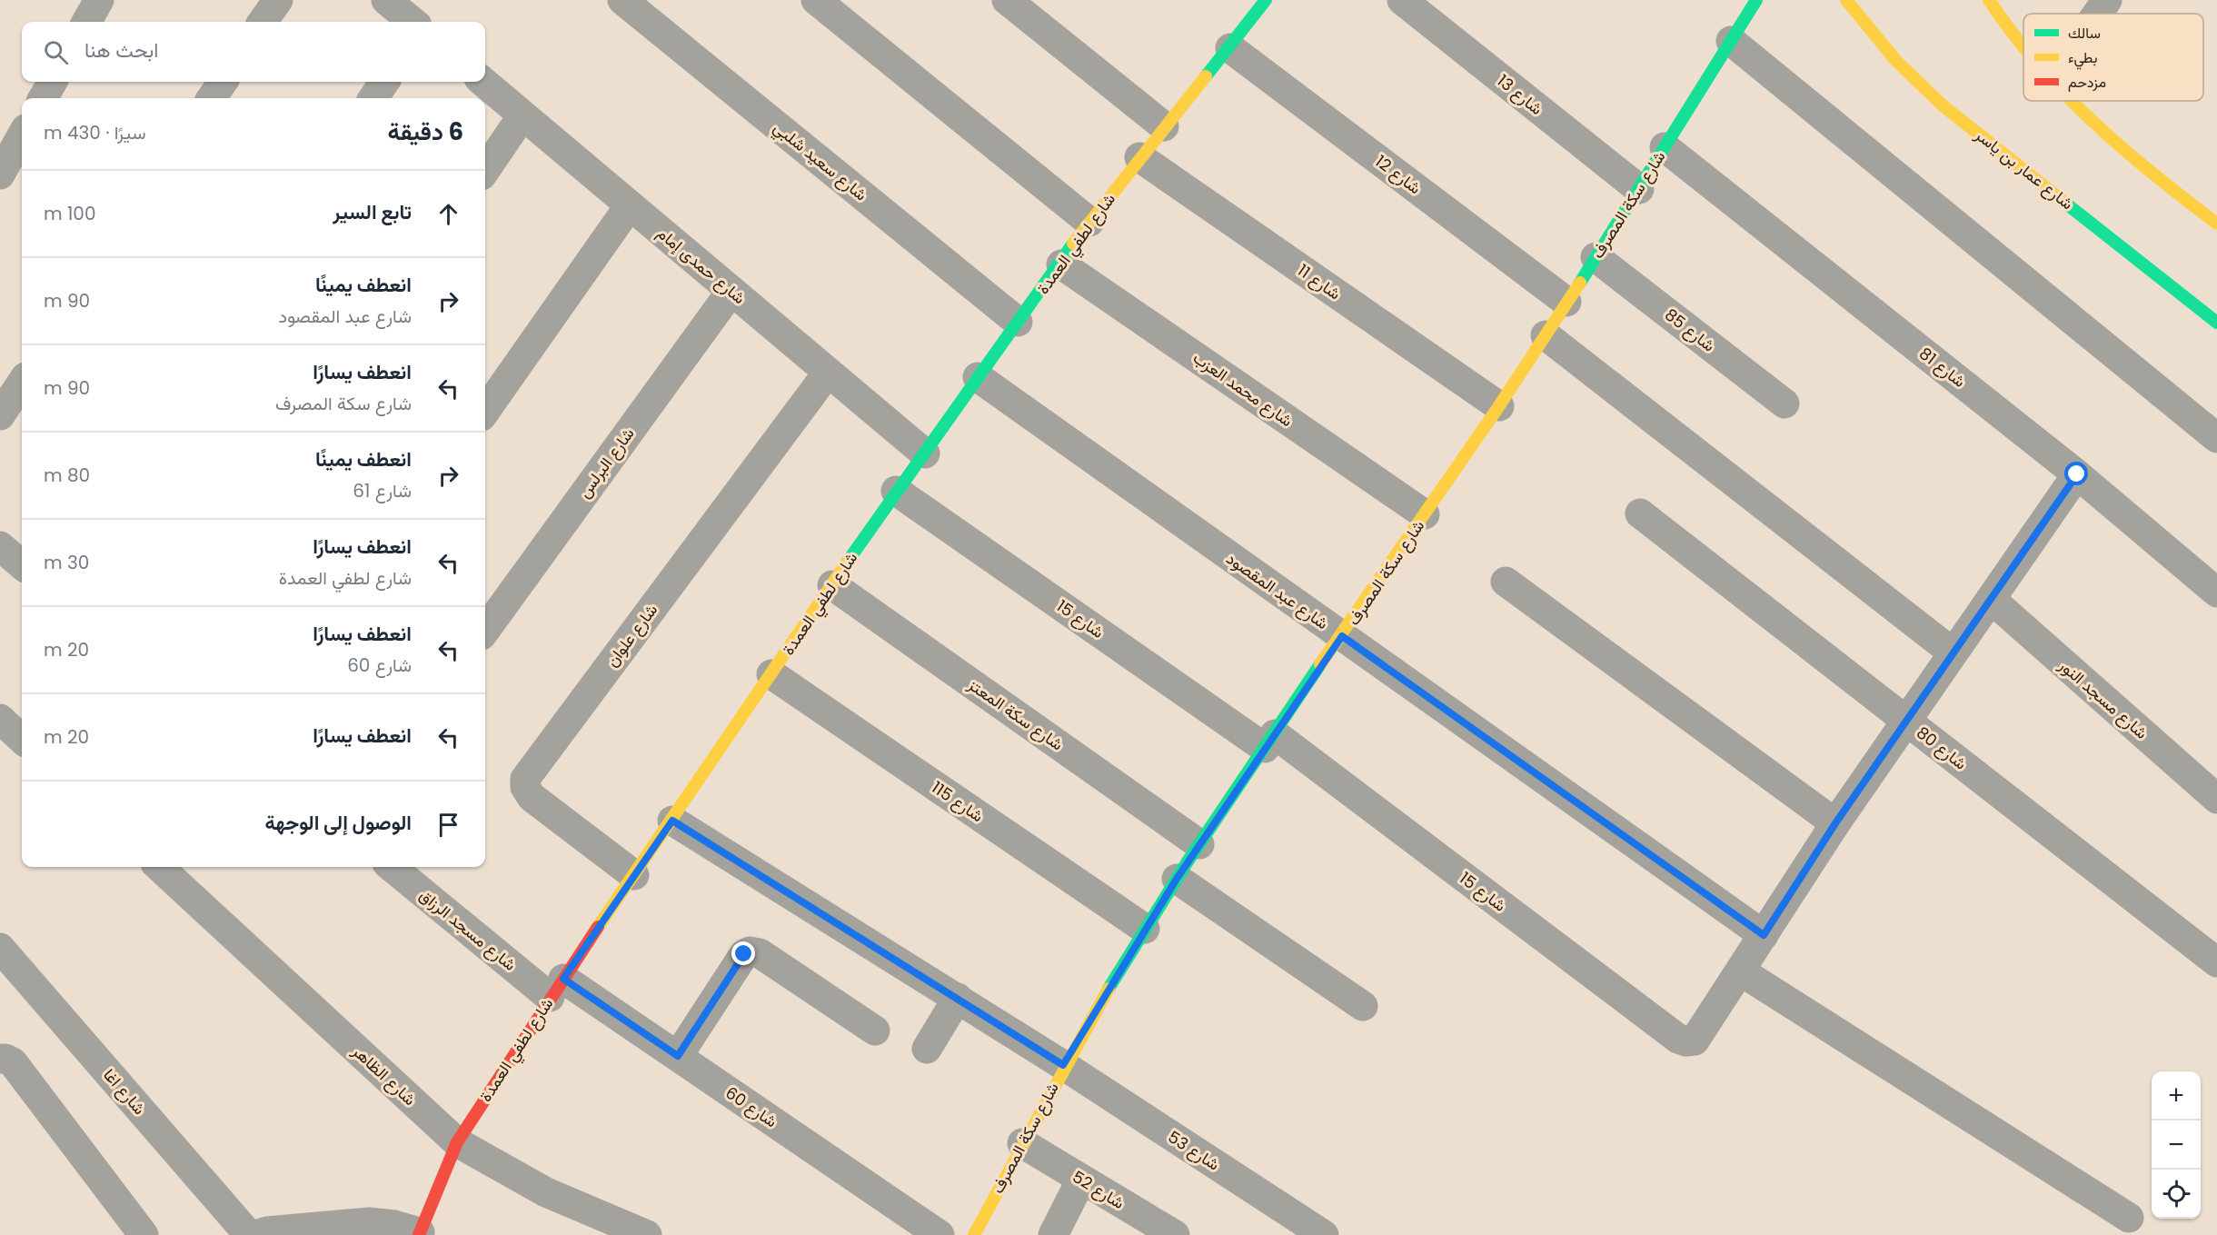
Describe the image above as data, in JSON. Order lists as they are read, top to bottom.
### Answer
{
  "streets": {
    "street": [
      "شارع 13",
      "شارع سعيد شلبي",
      "شارع عمار بن ياسر",
      "شارع 12",
      "شارع سكة المصرف",
      "شارع لطفي العمدة",
      "شارع حمدى إمام",
      "شارع 11",
      "شارع 85",
      "شارع 81",
      "شارع محمد العزب",
      "شارع البرلس",
      "شارع عبد المقصود",
      "شارع 15",
      "شارع علوان",
      "شارع مسجد النور",
      "شارع سكة المعتز",
      "شارع 80",
      "شارع 115",
      "شارع مسجد الرزاق",
      "شارع الظاهر",
      "شارع اغا",
      "شارع 60",
      "شارع 53",
      "شارع 52"
    ]
  },
  "crossings": [
    ["شارع 13", "شارع سكة المصرف"],
    ["شارع سعيد شلبي", "شارع لطفي العمدة"],
    ["شارع 12", "شارع سكة المصرف"],
    ["شارع 12", "شارع لطفي العمدة"],
    ["شارع سكة المصرف", "شارع 11"],
    ["شارع سكة المصرف", "شارع 85"],
    ["شارع سكة المصرف", "شارع 81"],
    ["شارع سكة المصرف", "شارع محمد العزب"],
    ["شارع سكة المصرف", "شارع عبد المقصود"],
    ["شارع سكة المصرف", "شارع 15"],
    ["شارع سكة المصرف", "شارع سكة المعتز"],
    ["شارع سكة المصرف", "شارع 115"],
    ["شارع سكة المصرف", "شارع 53"],
    ["شارع سكة المصرف", "شارع 52"],
    ["شارع لطفي العمدة", "شارع حمدى إمام"],
    ["شارع لطفي العمدة", "شارع 11"],
    ["شارع لطفي العمدة", "شارع محمد العزب"],
    ["شارع لطفي العمدة", "شارع عبد المقصود"],
    ["شارع لطفي العمدة", "شارع 15"],
    ["شارع لطفي العمدة", "شارع علوان"],
    ["شارع لطفي العمدة", "شارع سكة المعتز"],
    ["شارع لطفي العمدة", "شارع 115"],
    ["شارع لطفي العمدة", "شارع مسجد الرزاق"],
    ["شارع لطفي العمدة", "شارع الظاهر"],
    ["شارع لطفي العمدة", "شارع 60"],
    ["شارع لطفي العمدة", "شارع 53"],
    ["شارع حمدى إمام", "شارع البرلس"],
    ["شارع حمدى إمام", "شارع علوان"],
    ["شارع مسجد الرزاق", "شارع 60"]
  ],
  "legend": ["سالك", "بطيء", "مزدحم"],
  "page": {
    "search": "ابحث هنا",
    "heading": ["6 دقيقة", "سيرًا · 430 m"],
    "list": [
      ["تابع السير", "100 m"],
      ["انعطف يمينًا", "شارع عبد المقصود", "90 m"],
      ["انعطف يسارًا", "شارع سكة المصرف", "90 m"],
      ["انعطف يمينًا", "شارع 61", "80 m"],
      ["انعطف يسارًا", "شارع لطفي العمدة", "30 m"],
      ["انعطف يسارًا", "شارع 60", "20 m"],
      ["انعطف يسارًا", "20 m"],
      "الوصول إلى الوجهة"
    ],
    "map_buttons": ["+", "−"]
  }
}
